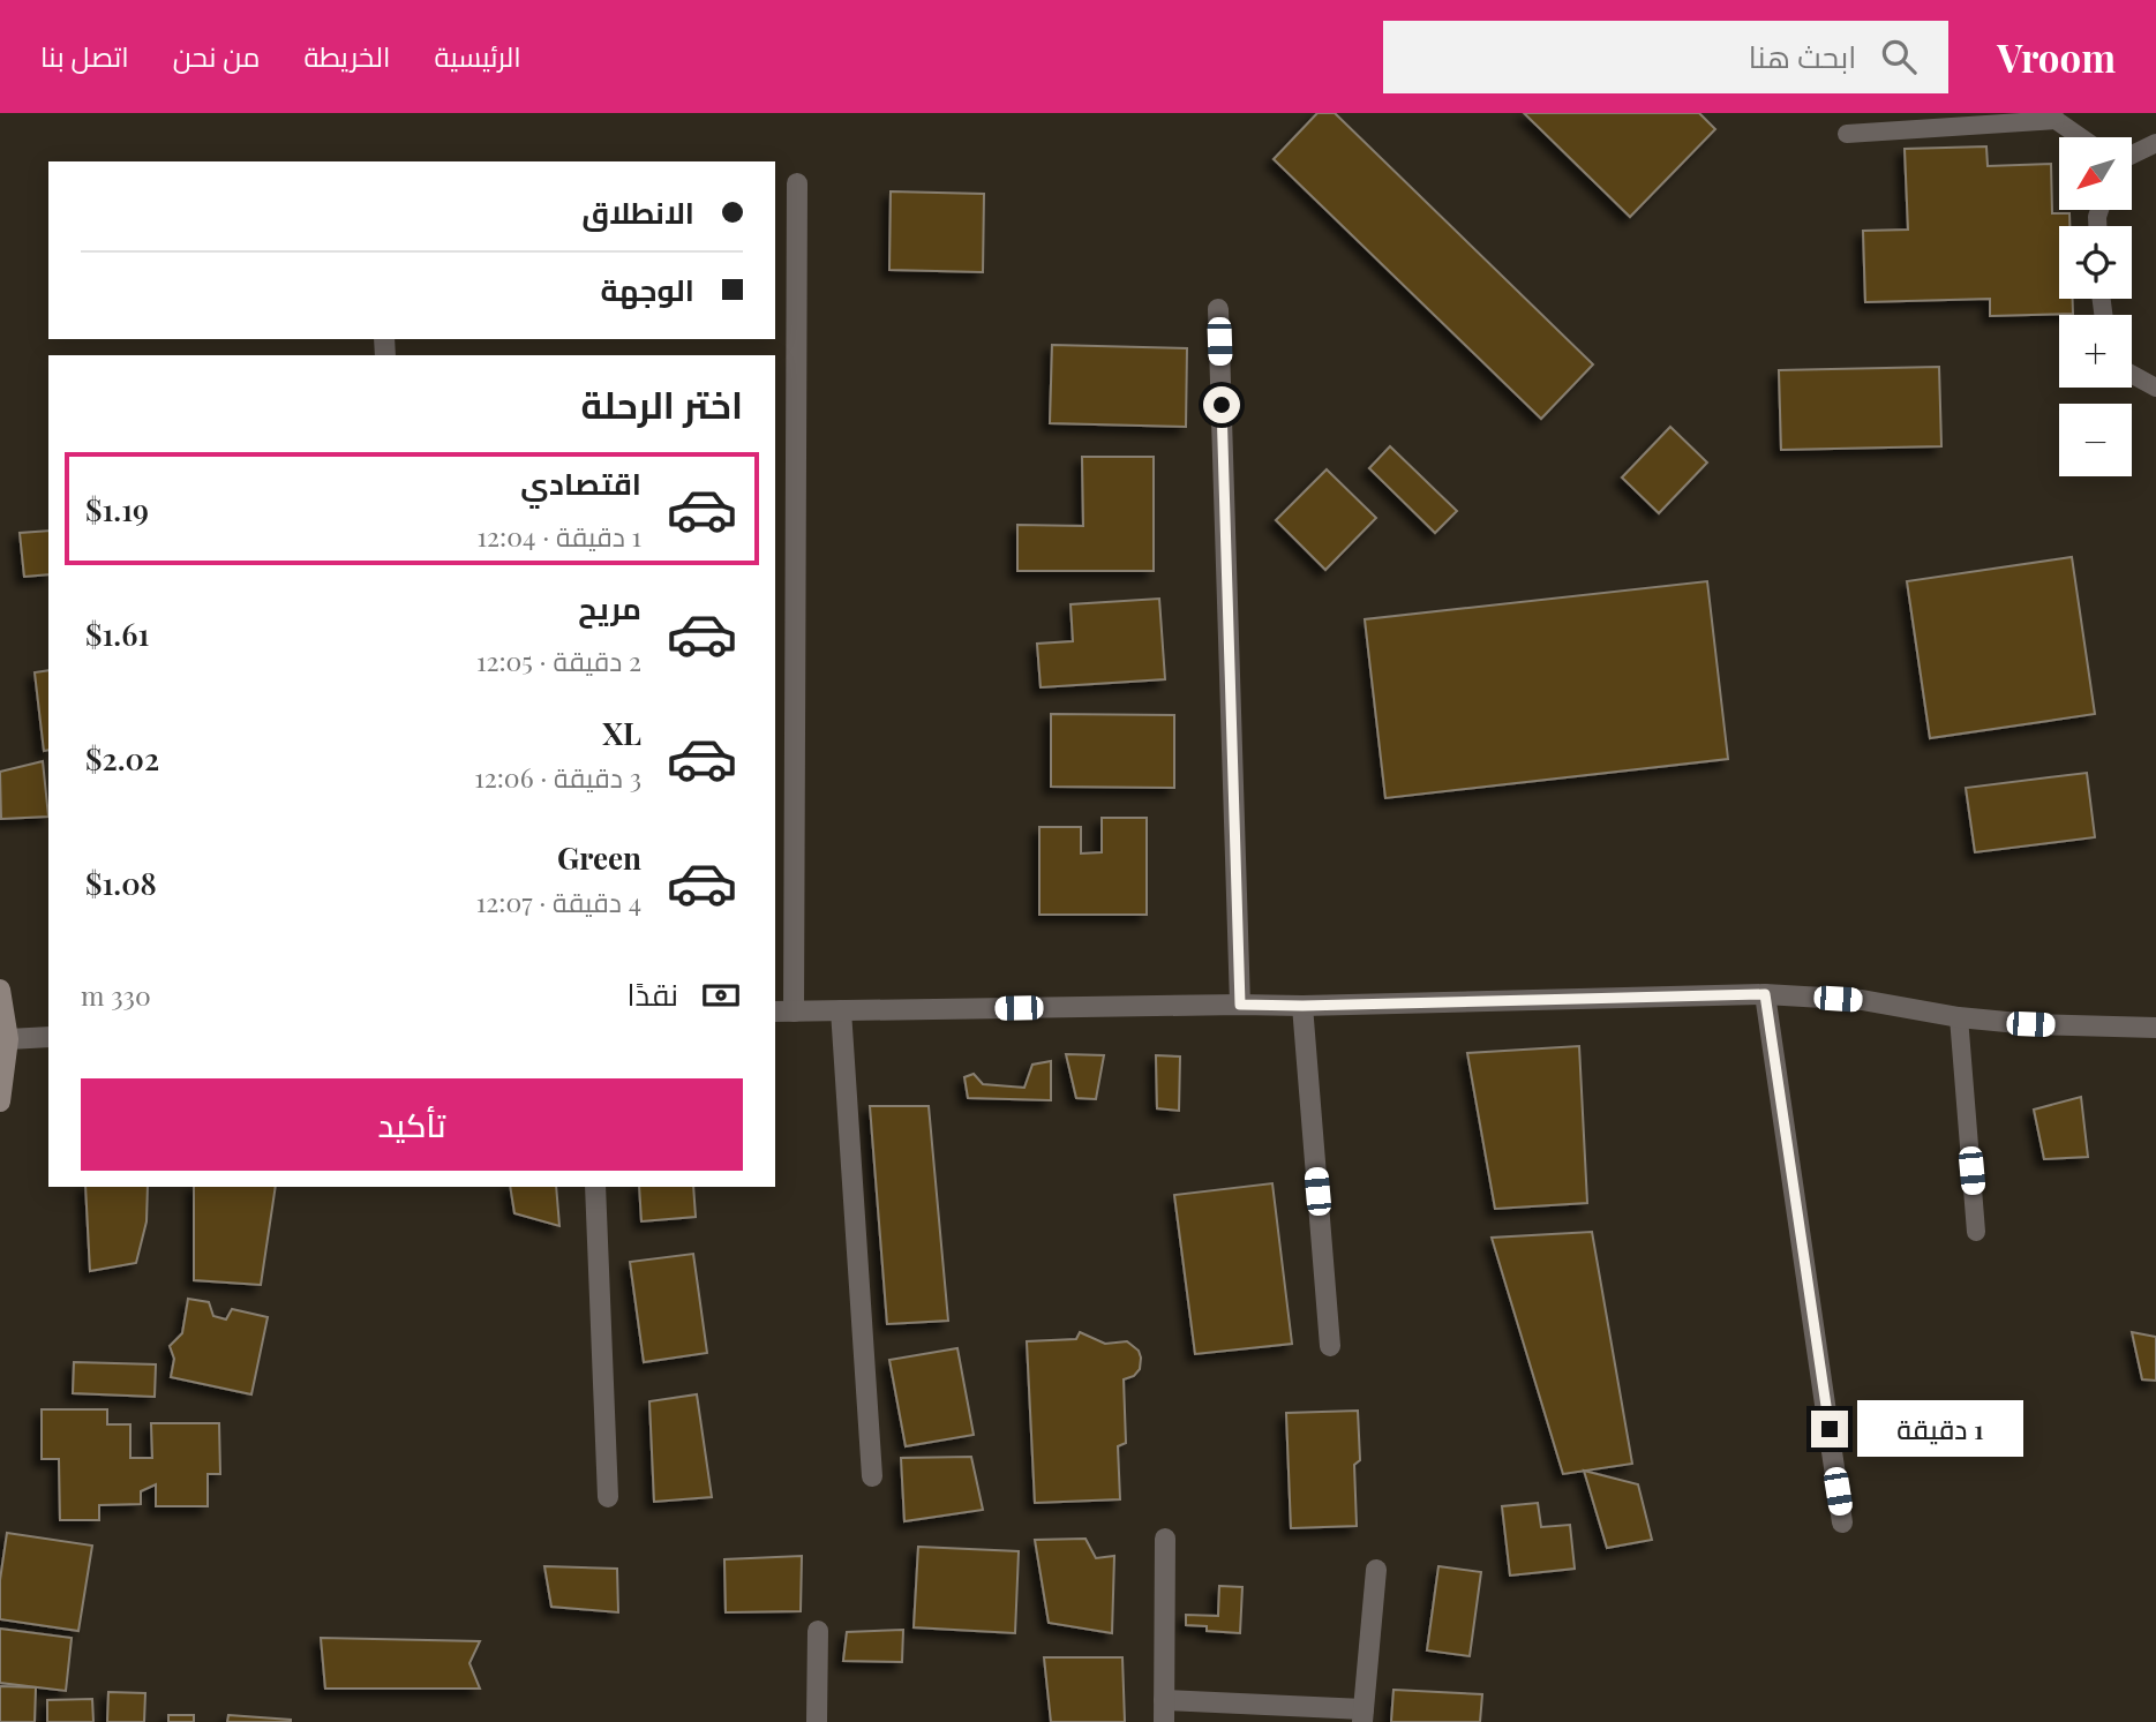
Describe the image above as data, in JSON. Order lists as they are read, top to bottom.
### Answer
{
  "north": "bottom left",
  "page": {
    "header": "Vroom",
    "search": "ابحث هنا",
    "nav": [
      "الرئيسية",
      "الخريطة",
      "من نحن",
      "اتصل بنا"
    ],
    "map_buttons": ["+", "−"],
    "banner": ["الانطلاق", "الوجهة"],
    "heading": "اختر الرحلة",
    "list": [
      {
        "name": "اقتصادي",
        "note": "1 دقيقة · 12:04",
        "value": "$1.19"
      },
      {
        "name": "مريح",
        "note": "2 دقيقة · 12:05",
        "value": "$1.61"
      },
      {
        "name": "XL",
        "note": "3 دقيقة · 12:06",
        "value": "$2.02"
      },
      {
        "name": "Green",
        "note": "4 دقيقة · 12:07",
        "value": "$1.08"
      }
    ],
    "pay": ["نقدًا", "330 m"],
    "buttons": "تأكيد",
    "bubble": "1 دقيقة"
  }
}
